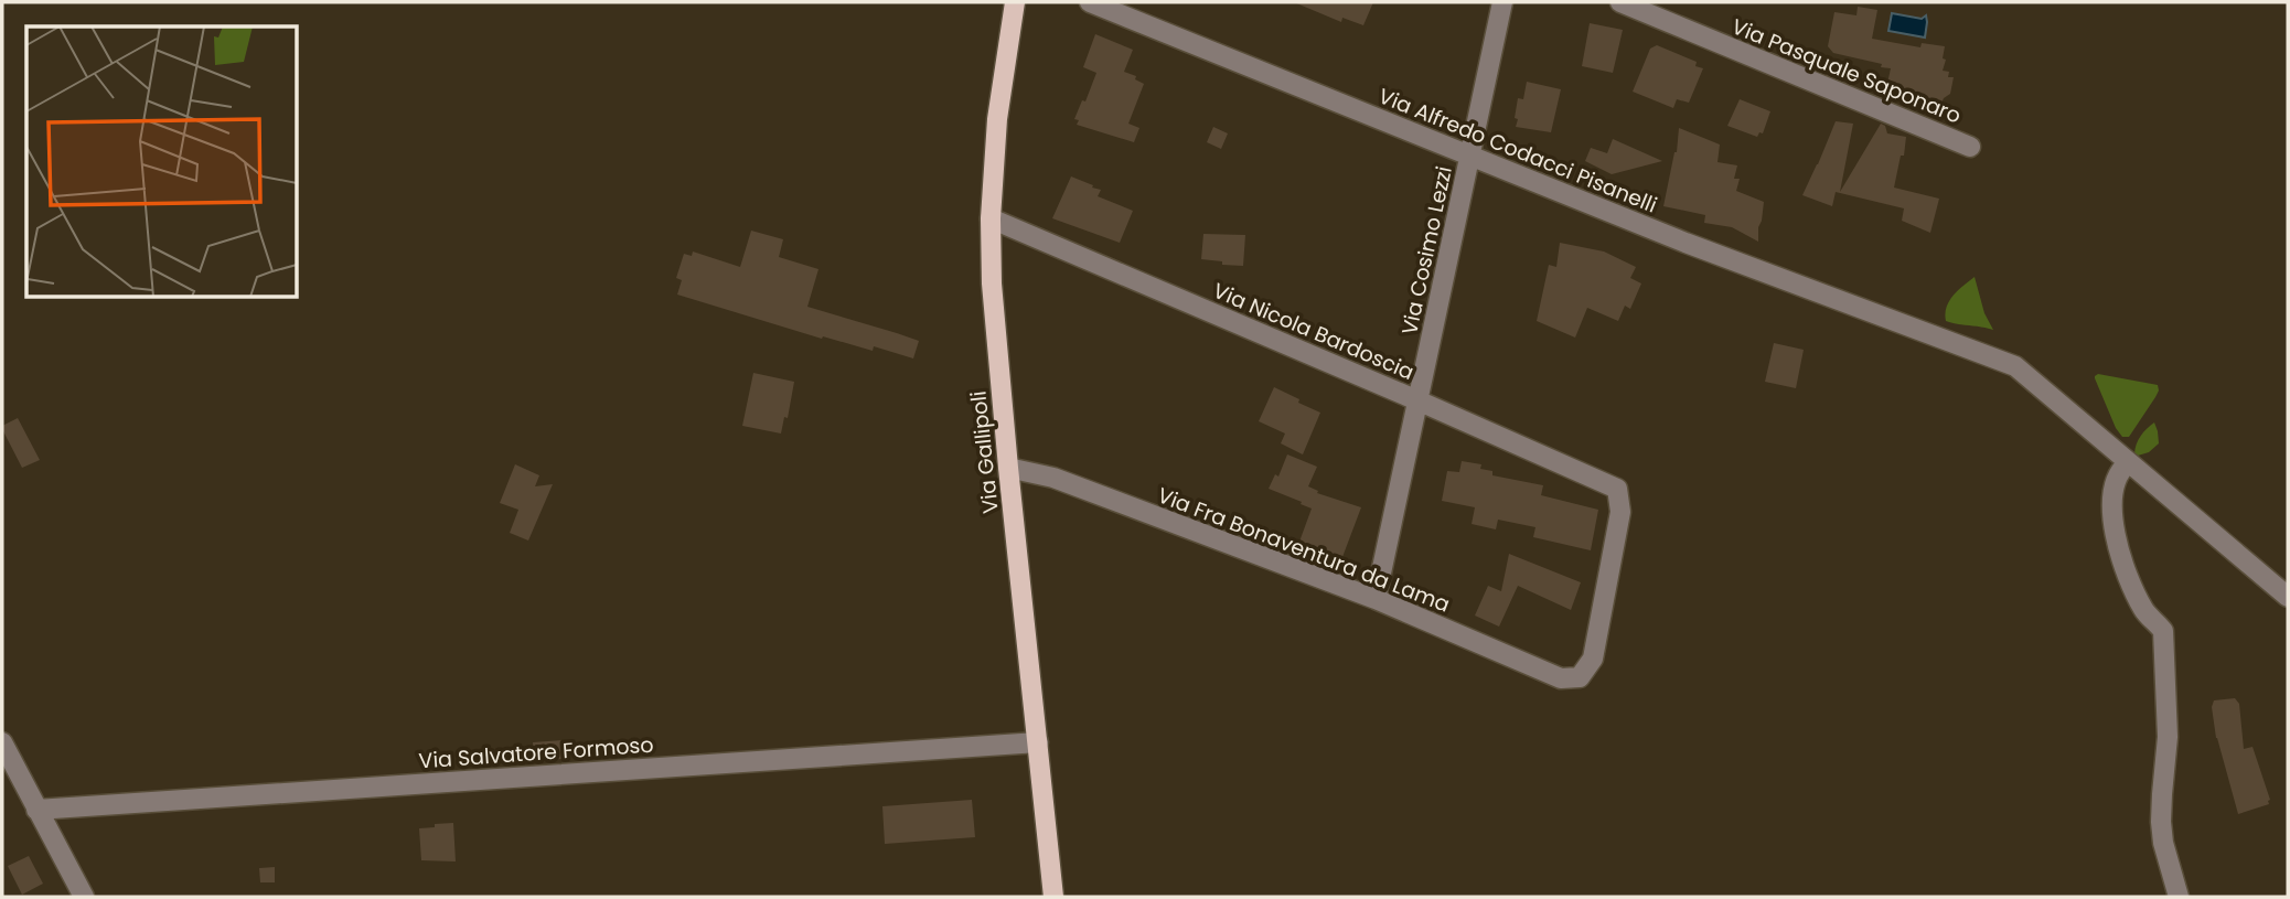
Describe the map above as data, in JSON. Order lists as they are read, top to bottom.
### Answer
{
  "streets": {
    "main road": ["Via Gallipoli"],
    "street": [
      "Via Pasquale Saponaro",
      "Via Alfredo Codacci Pisanelli",
      "Via Cosimo Lezzi",
      "Via Nicola Bardoscia",
      "Via Fra Bonaventura da Lama",
      "Via Salvatore Formoso"
    ]
  },
  "crossings": [
    ["Via Alfredo Codacci Pisanelli", "Via Cosimo Lezzi"],
    ["Via Cosimo Lezzi", "Via Nicola Bardoscia"],
    ["Via Cosimo Lezzi", "Via Fra Bonaventura da Lama"],
    ["Via Nicola Bardoscia", "Via Gallipoli"],
    ["Via Nicola Bardoscia", "Via Fra Bonaventura da Lama"],
    ["Via Gallipoli", "Via Fra Bonaventura da Lama"],
    ["Via Gallipoli", "Via Salvatore Formoso"]
  ]
}
